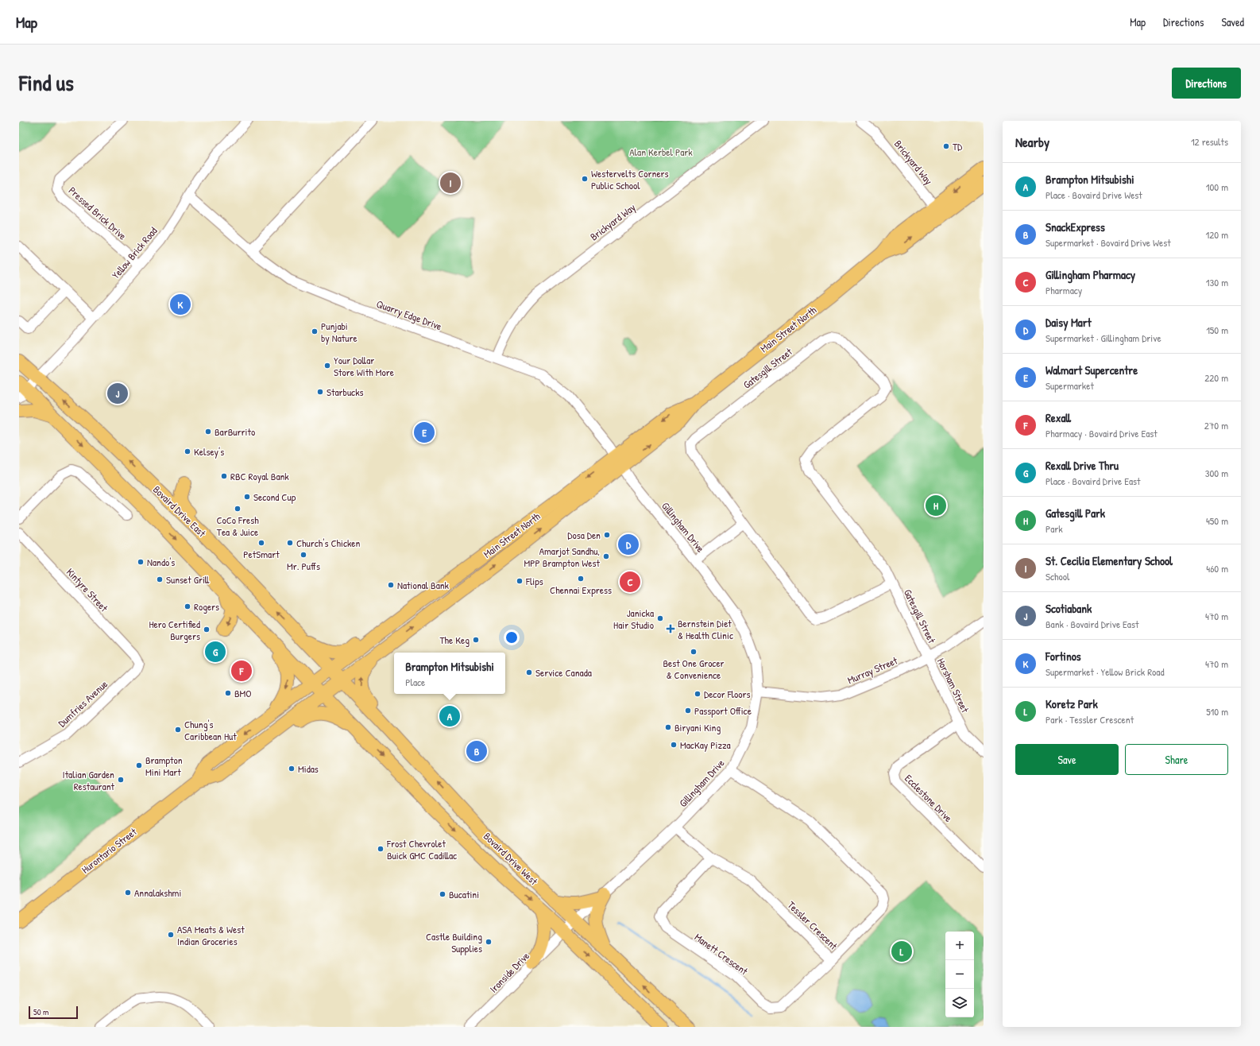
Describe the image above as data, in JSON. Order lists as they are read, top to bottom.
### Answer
{
  "streets": {
    "main road": [
      "Main Street North",
      "Bovaird Drive East",
      "Hurontario Street",
      "Bovaird Drive West"
    ],
    "street": [
      "Brickyard Way",
      "Pressed Brick Drive",
      "Yellow Brick Road",
      "Quarry Edge Drive",
      "Gatesgill Street",
      "Gillingham Drive",
      "Kintyre Street",
      "Murray Street",
      "Horsham Street",
      "Dumfries Avenue",
      "Ecclestone Drive",
      "Tessler Crescent",
      "Manett Crescent",
      "Ironside Drive"
    ]
  },
  "crossings": [
    ["Brickyard Way", "Quarry Edge Drive"],
    ["Brickyard Way", "Main Street North"],
    ["Pressed Brick Drive", "Yellow Brick Road"],
    ["Yellow Brick Road", "Quarry Edge Drive"],
    ["Yellow Brick Road", "Bovaird Drive East"],
    ["Quarry Edge Drive", "Main Street North"],
    ["Quarry Edge Drive", "Gillingham Drive"],
    ["Main Street North", "Bovaird Drive East"],
    ["Main Street North", "Gillingham Drive"],
    ["Main Street North", "Hurontario Street"],
    ["Main Street North", "Bovaird Drive West"],
    ["Gatesgill Street", "Murray Street"],
    ["Gatesgill Street", "Horsham Street"],
    ["Bovaird Drive East", "Hurontario Street"],
    ["Bovaird Drive East", "Bovaird Drive West"],
    ["Gillingham Drive", "Murray Street"],
    ["Gillingham Drive", "Bovaird Drive West"],
    ["Gillingham Drive", "Tessler Crescent"],
    ["Gillingham Drive", "Ironside Drive"],
    ["Kintyre Street", "Dumfries Avenue"],
    ["Murray Street", "Horsham Street"],
    ["Horsham Street", "Ecclestone Drive"],
    ["Hurontario Street", "Bovaird Drive West"],
    ["Bovaird Drive West", "Ironside Drive"],
    ["Tessler Crescent", "Manett Crescent"]
  ],
  "parks": ["Alan Kerbel Park"],
  "places": {
    "other": [
      "TD",
      "Westervelts Corners Public School",
      "Punjabi by Nature",
      "Your Dollar Store With More",
      "Starbucks",
      "BarBurrito",
      "Kelsey's",
      "RBC Royal Bank",
      "Second Cup",
      "CoCo Fresh Tea & Juice",
      "Dosa Den",
      "PetSmart",
      "Church's Chicken",
      "Mr. Puffs",
      "Amarjot Sandhu, MPP Brampton West",
      "Nando's",
      "Chennai Express",
      "Sunset Grill",
      "Flips",
      "National Bank",
      "Rogers",
      "Janicka Hair Studio",
      "Hero Certified Burgers",
      "The Keg",
      "Best One Grocer & Convenience",
      "Service Canada",
      "BMO",
      "Decor Floors",
      "Passport Office",
      "Biryani King",
      "Chung's Caribbean Hut",
      "MacKay Pizza",
      "Brampton Mini Mart",
      "Midas",
      "Italian Garden Restaurant",
      "Frost Chevrolet Buick GMC Cadillac",
      "Annalakshmi",
      "Bucatini",
      "ASA Meats & West Indian Groceries",
      "Castle Building Supplies"
    ],
    "health": ["Bernstein Diet & Health Clinic"]
  },
  "scale_bar": "50 m",
  "page": {
    "header": "Map",
    "nav": ["Map", "Directions", "Saved"],
    "title": "Find us",
    "buttons": [
      "Directions",
      ["Save", "Share"]
    ],
    "heading": ["Nearby", "12 results"],
    "list": [
      {
        "mark": "A",
        "name": "Brampton Mitsubishi",
        "note": "Place · Bovaird Drive West",
        "value": "100 m"
      },
      {
        "mark": "B",
        "name": "SnackExpress",
        "note": "Supermarket · Bovaird Drive West",
        "value": "120 m"
      },
      {
        "mark": "C",
        "name": "Gillingham Pharmacy",
        "note": "Pharmacy",
        "value": "130 m"
      },
      {
        "mark": "D",
        "name": "Daisy Mart",
        "note": "Supermarket · Gillingham Drive",
        "value": "150 m"
      },
      {
        "mark": "E",
        "name": "Walmart Supercentre",
        "note": "Supermarket",
        "value": "220 m"
      },
      {
        "mark": "F",
        "name": "Rexall",
        "note": "Pharmacy · Bovaird Drive East",
        "value": "270 m"
      },
      {
        "mark": "G",
        "name": "Rexall Drive Thru",
        "note": "Place · Bovaird Drive East",
        "value": "300 m"
      },
      {
        "mark": "H",
        "name": "Gatesgill Park",
        "note": "Park",
        "value": "450 m"
      },
      {
        "mark": "I",
        "name": "St. Cecilia Elementary School",
        "note": "School",
        "value": "460 m"
      },
      {
        "mark": "J",
        "name": "Scotiabank",
        "note": "Bank · Bovaird Drive East",
        "value": "470 m"
      },
      {
        "mark": "K",
        "name": "Fortinos",
        "note": "Supermarket · Yellow Brick Road",
        "value": "470 m"
      },
      {
        "mark": "L",
        "name": "Koretz Park",
        "note": "Park · Tessler Crescent",
        "value": "510 m"
      }
    ],
    "pins": [
      "I",
      "K",
      "J",
      "E",
      "H",
      "D",
      "C",
      "G",
      "F",
      "A",
      "B",
      "L"
    ],
    "popup": ["Brampton Mitsubishi", "Place"],
    "map_buttons": ["+", "−"],
    "scale": "50 m"
  }
}
